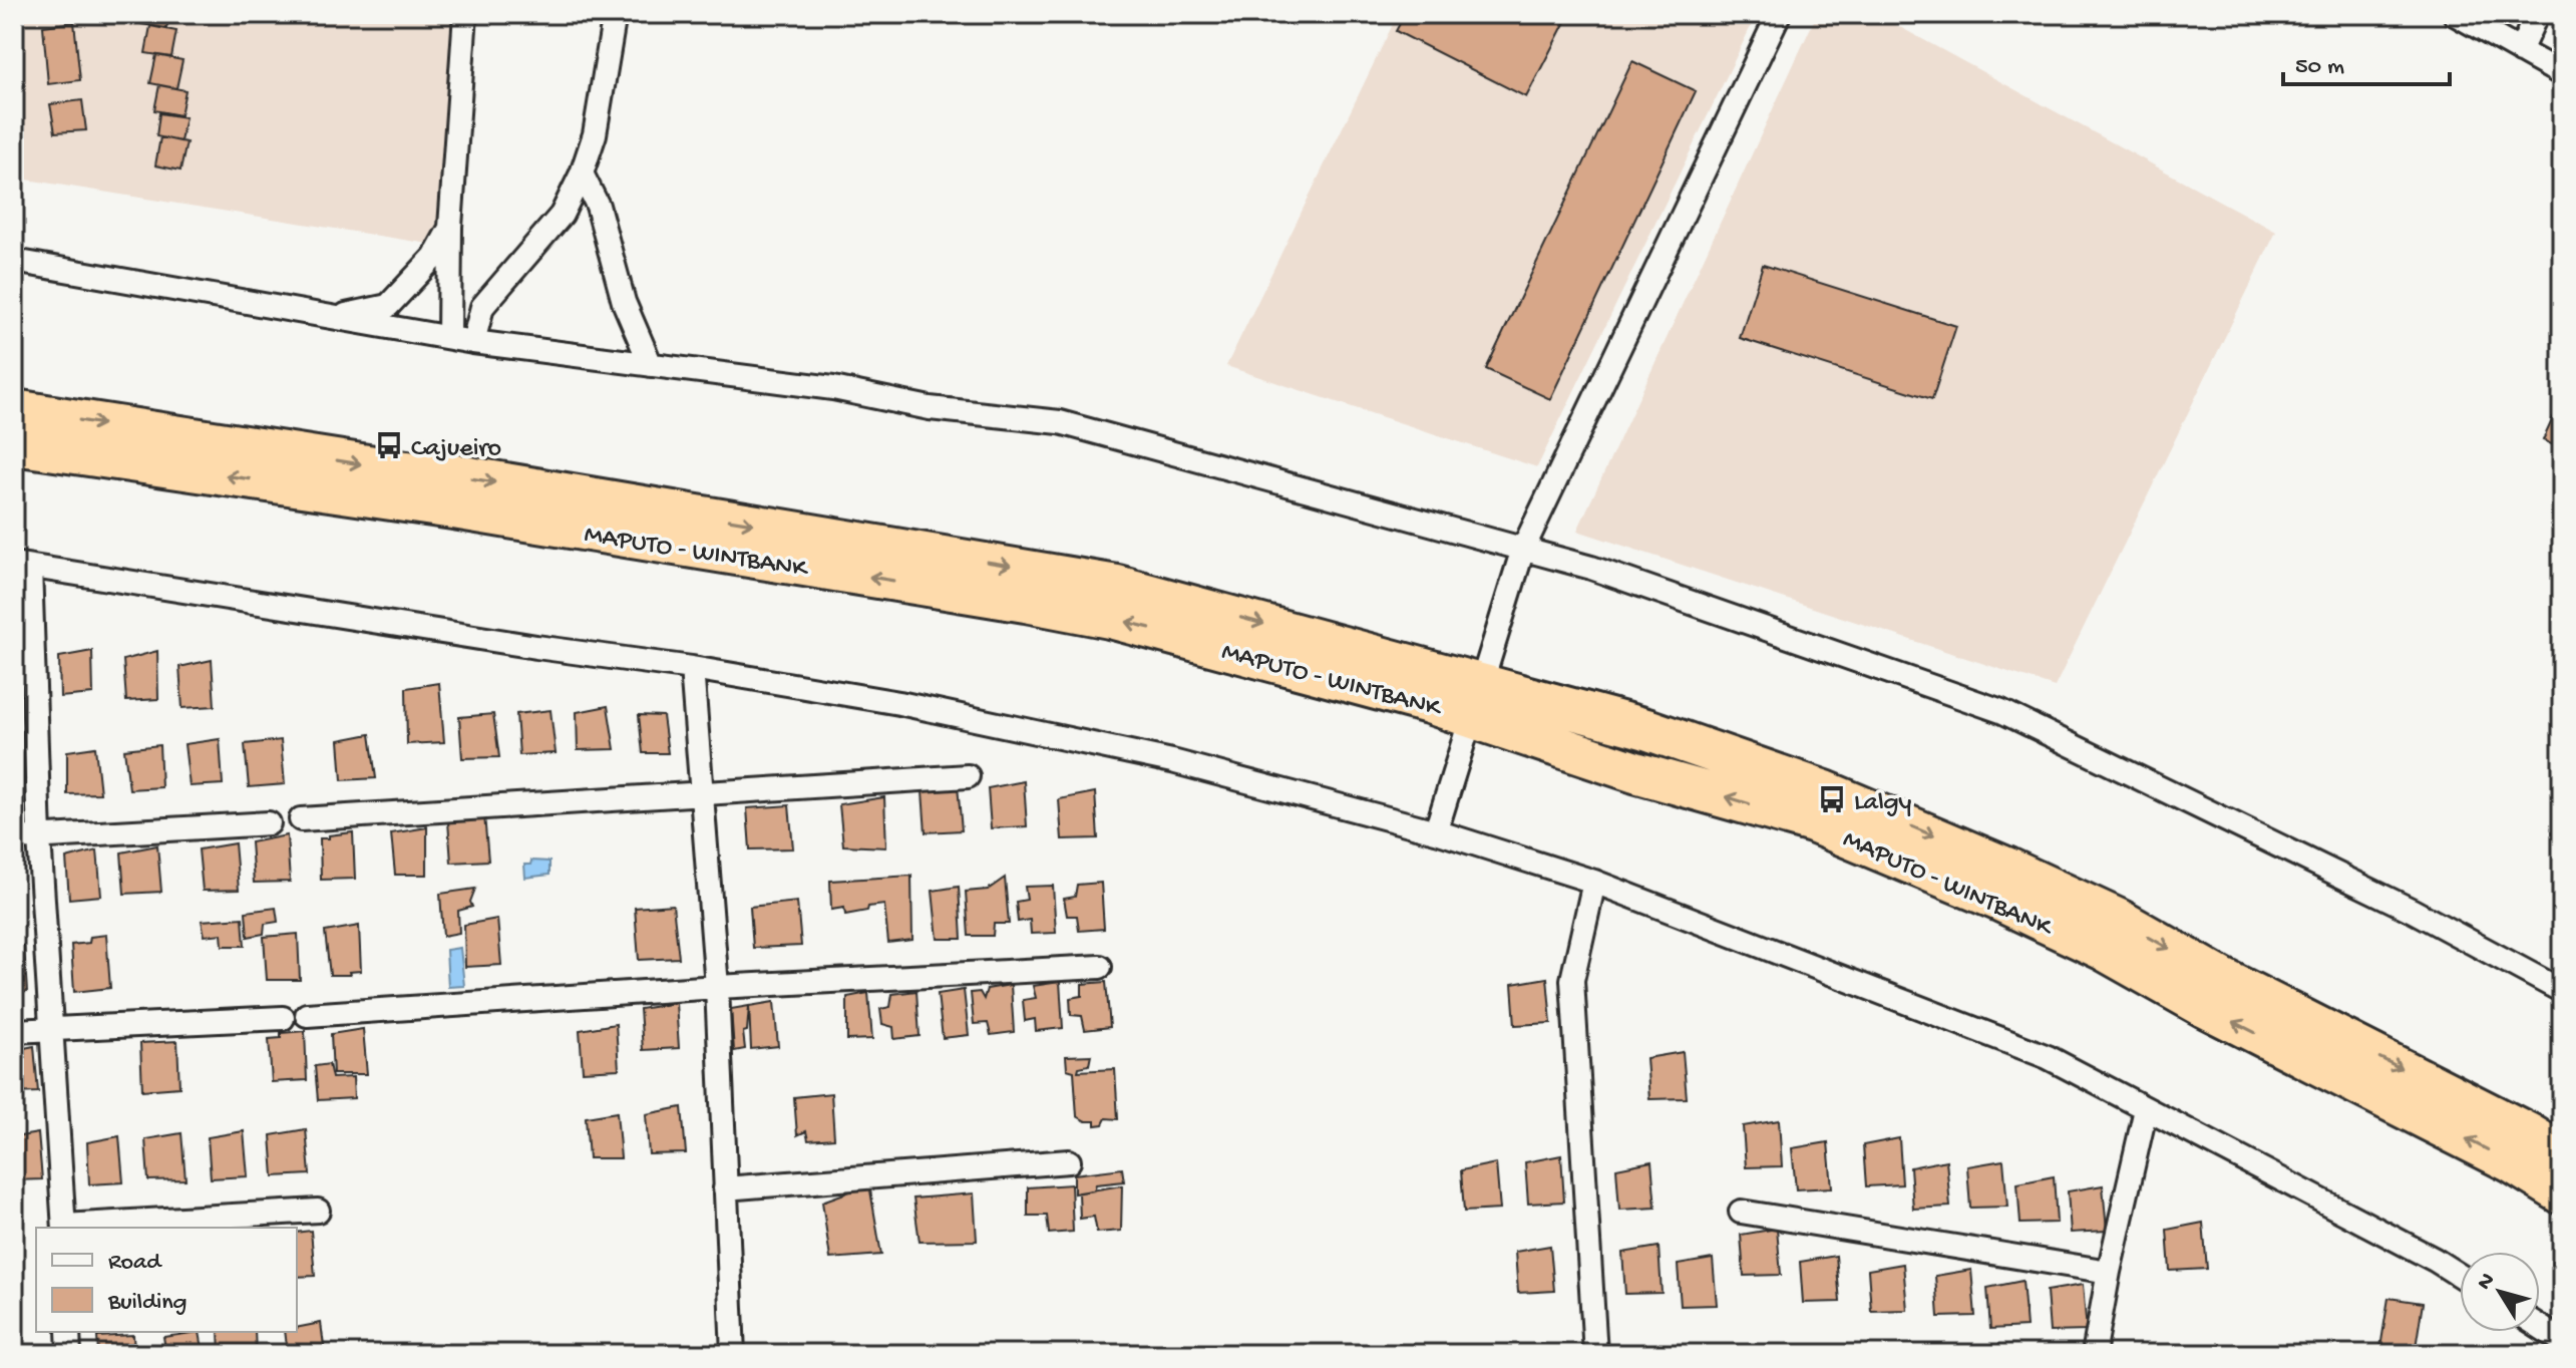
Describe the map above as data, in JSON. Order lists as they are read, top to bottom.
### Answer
{
  "streets": {
    "highway": ["MAPUTO - WINTBANK"]
  },
  "places": {
    "bus stop": ["Cajueiro", "Lalgy"]
  },
  "legend": ["Road", "Building"],
  "scale_bar": "50 m",
  "north": "top left"
}
